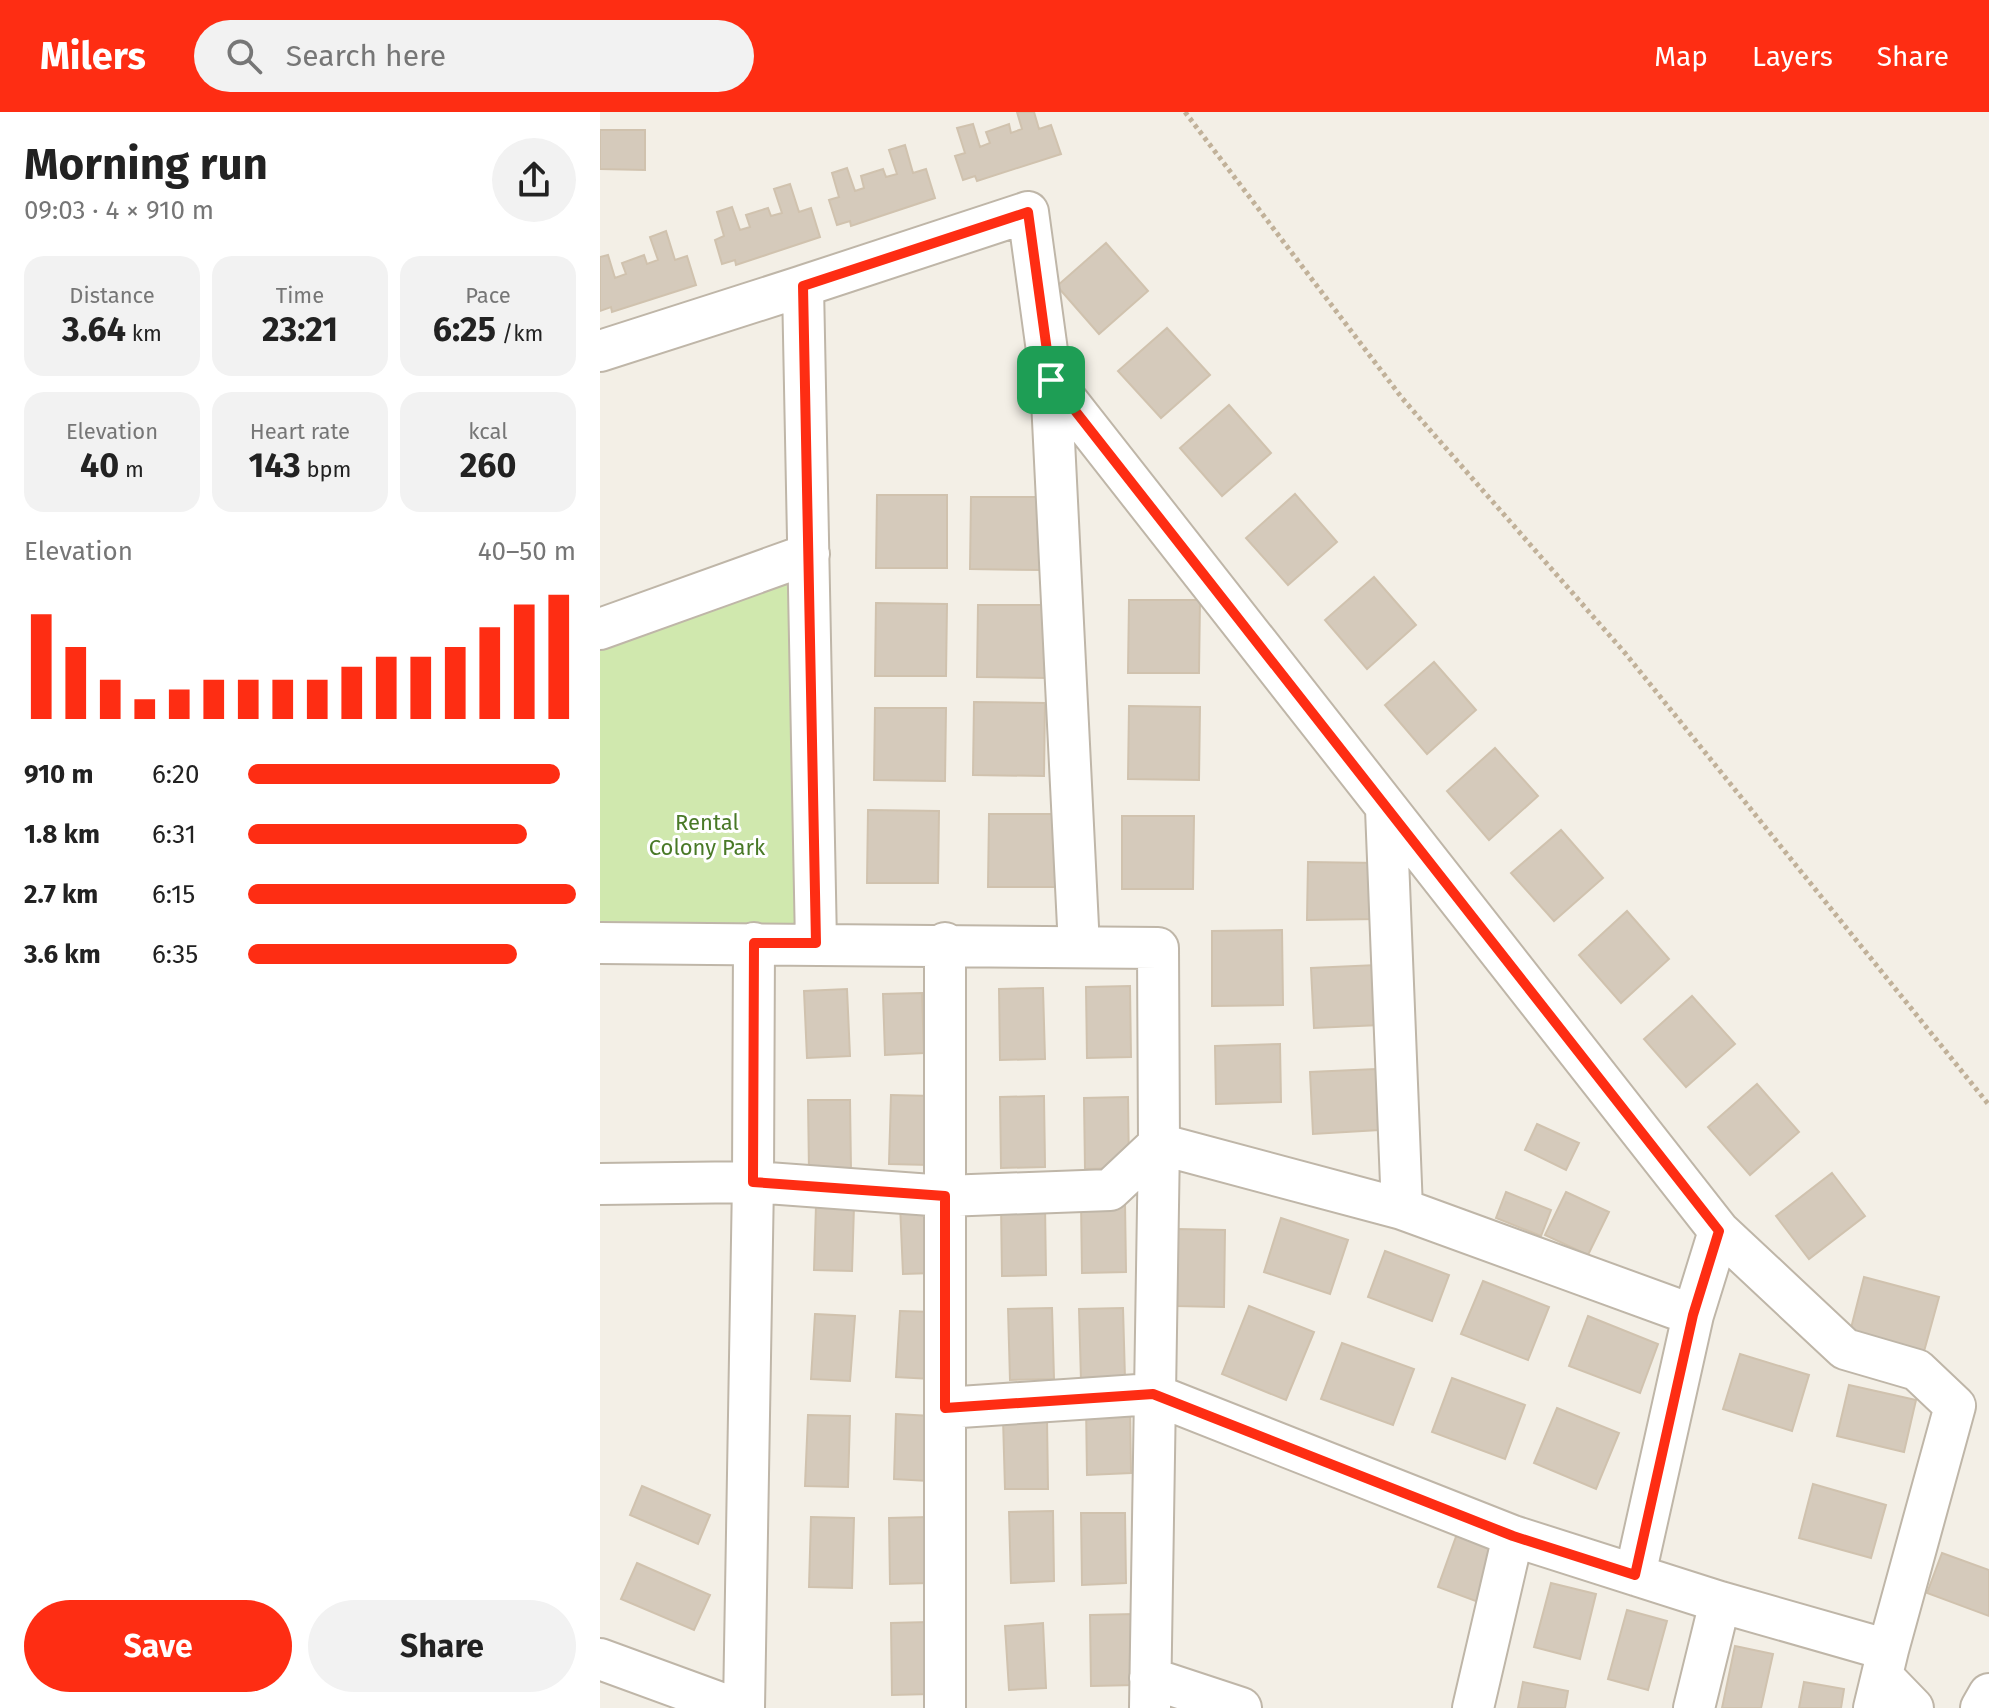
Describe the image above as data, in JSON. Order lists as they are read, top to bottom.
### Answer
{
  "parks": ["Rental Colony Park"],
  "page": {
    "header": "Milers",
    "search": "Search here",
    "nav": ["Map", "Layers", "Share"],
    "heading": ["Morning run", "09:03 · 4 × 910 m"],
    "stats": [
      ["Distance", "3.64 km"],
      ["Time", "23:21"],
      ["Pace", "6:25 /km"],
      ["Elevation", "40 m"],
      ["Heart rate", "143 bpm"],
      ["kcal", "260"]
    ],
    "chart": ["Elevation", "40–50 m"],
    "list": [
      {
        "name": "910 m",
        "note": "6:20"
      },
      {
        "name": "1.8 km",
        "note": "6:31"
      },
      {
        "name": "2.7 km",
        "note": "6:15"
      },
      {
        "name": "3.6 km",
        "note": "6:35"
      }
    ],
    "buttons": ["Save", "Share"]
  }
}
